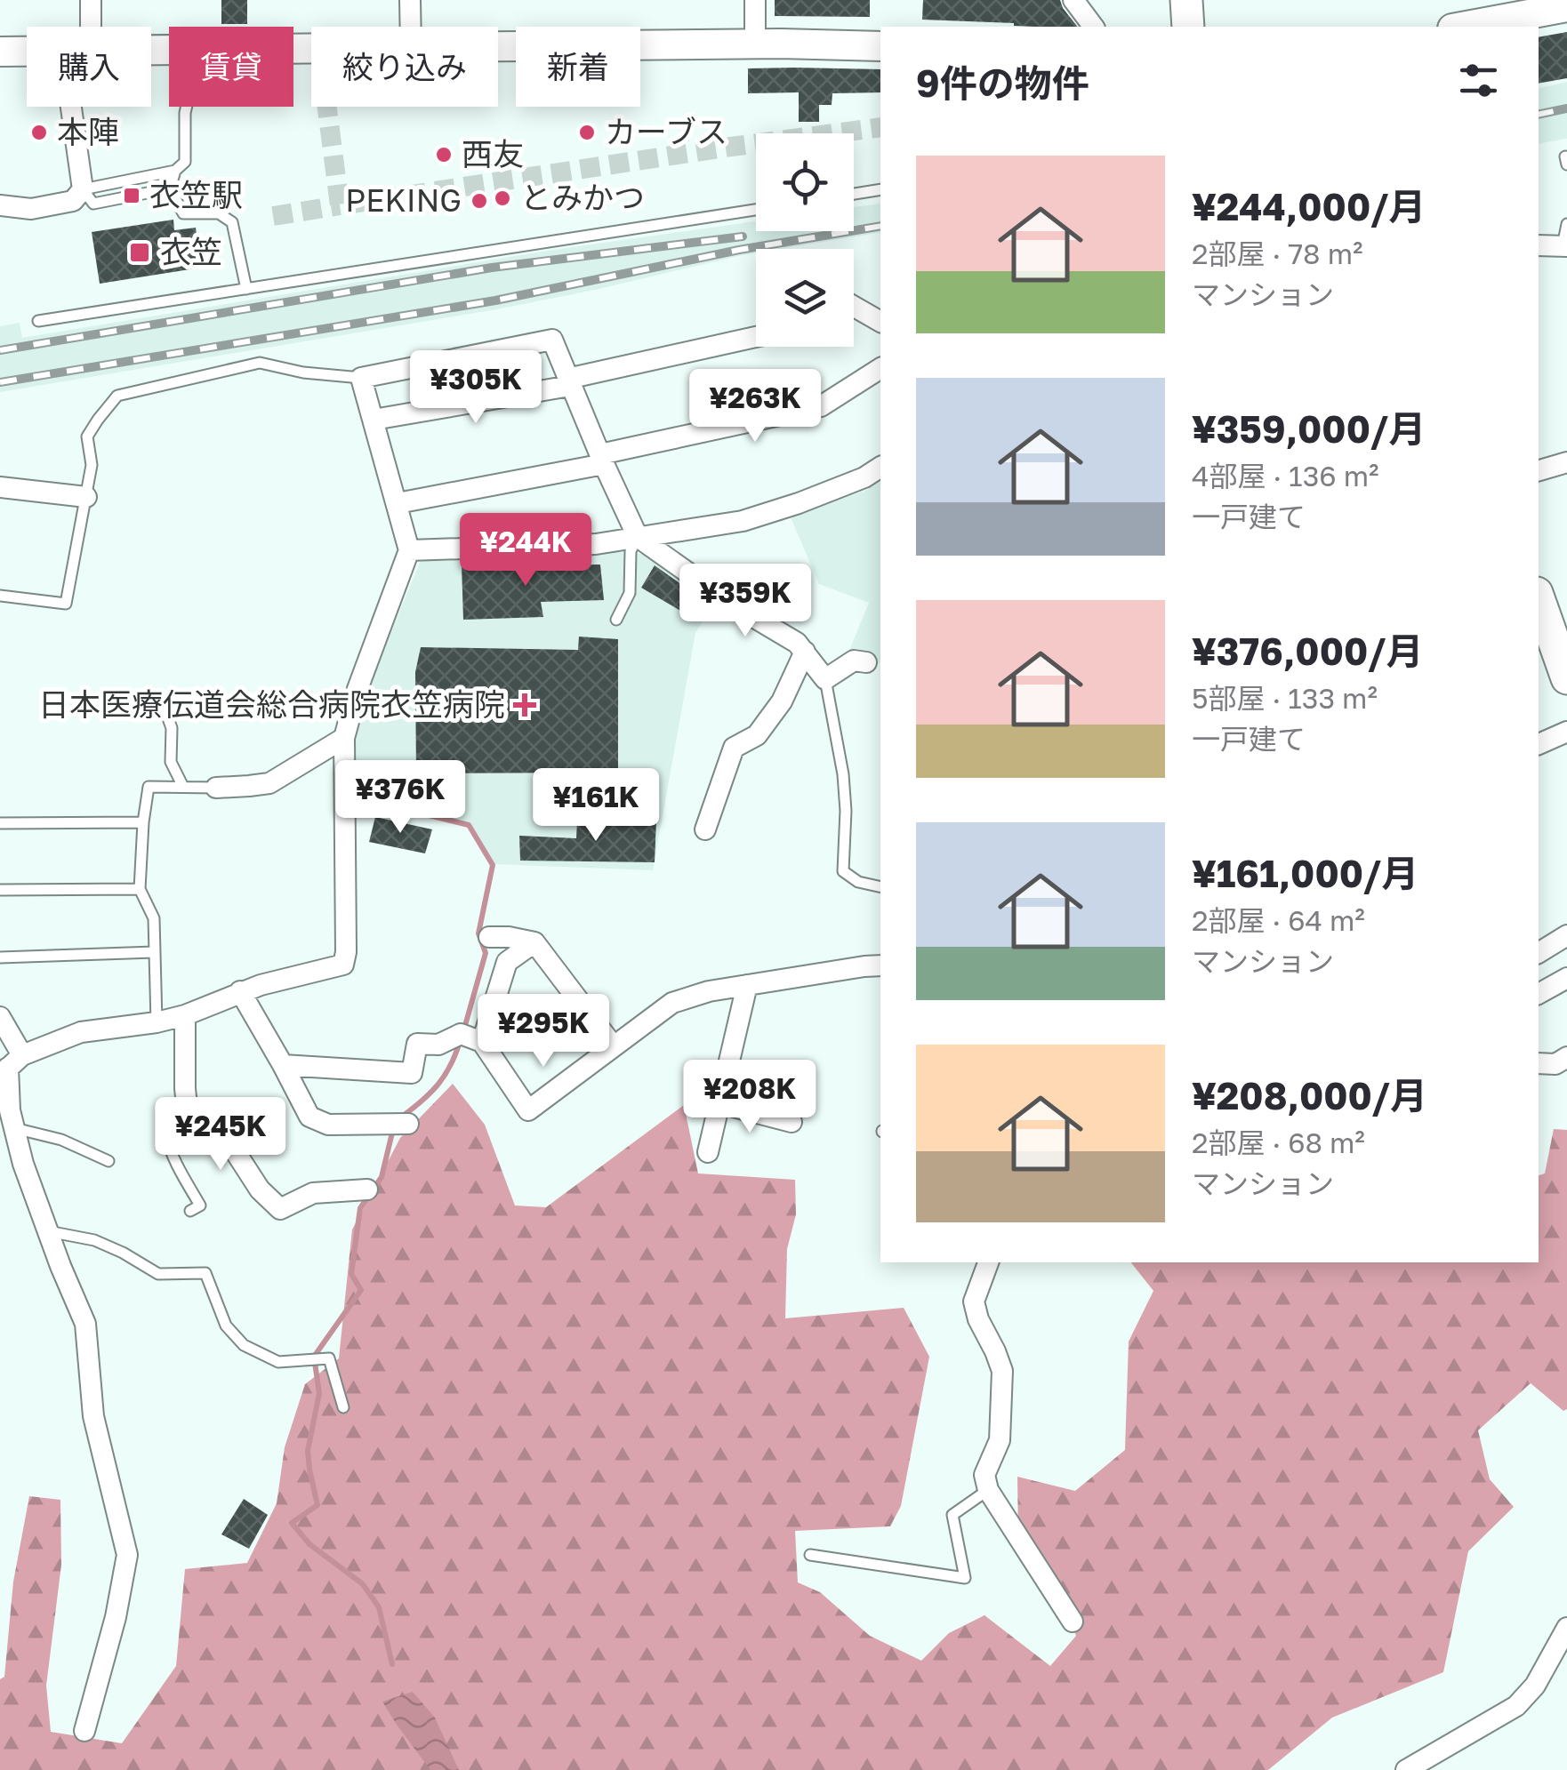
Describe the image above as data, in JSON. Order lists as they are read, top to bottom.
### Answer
{
  "places": {
    "other": [
      "本陣",
      "カーブス",
      "西友",
      "とみかつ",
      "PEKING"
    ],
    "transit": ["衣笠駅", "衣笠"],
    "health": ["日本医療伝道会総合病院衣笠病院"]
  },
  "page": {
    "chip": [
      "購入",
      "賃貸",
      "絞り込み",
      "新着"
    ],
    "heading": "9件の物件",
    "list": [
      {
        "name": "¥244,000/月",
        "note": "2部屋 · 78 m² · マンション"
      },
      {
        "name": "¥359,000/月",
        "note": "4部屋 · 136 m² · 一戸建て"
      },
      {
        "name": "¥376,000/月",
        "note": "5部屋 · 133 m² · 一戸建て"
      },
      {
        "name": "¥161,000/月",
        "note": "2部屋 · 64 m² · マンション"
      },
      {
        "name": "¥208,000/月",
        "note": "2部屋 · 68 m² · マンション"
      }
    ],
    "price": [
      "¥305K",
      "¥263K",
      "¥244K",
      "¥359K",
      "¥376K",
      "¥161K",
      "¥295K",
      "¥208K",
      "¥245K"
    ]
  }
}
